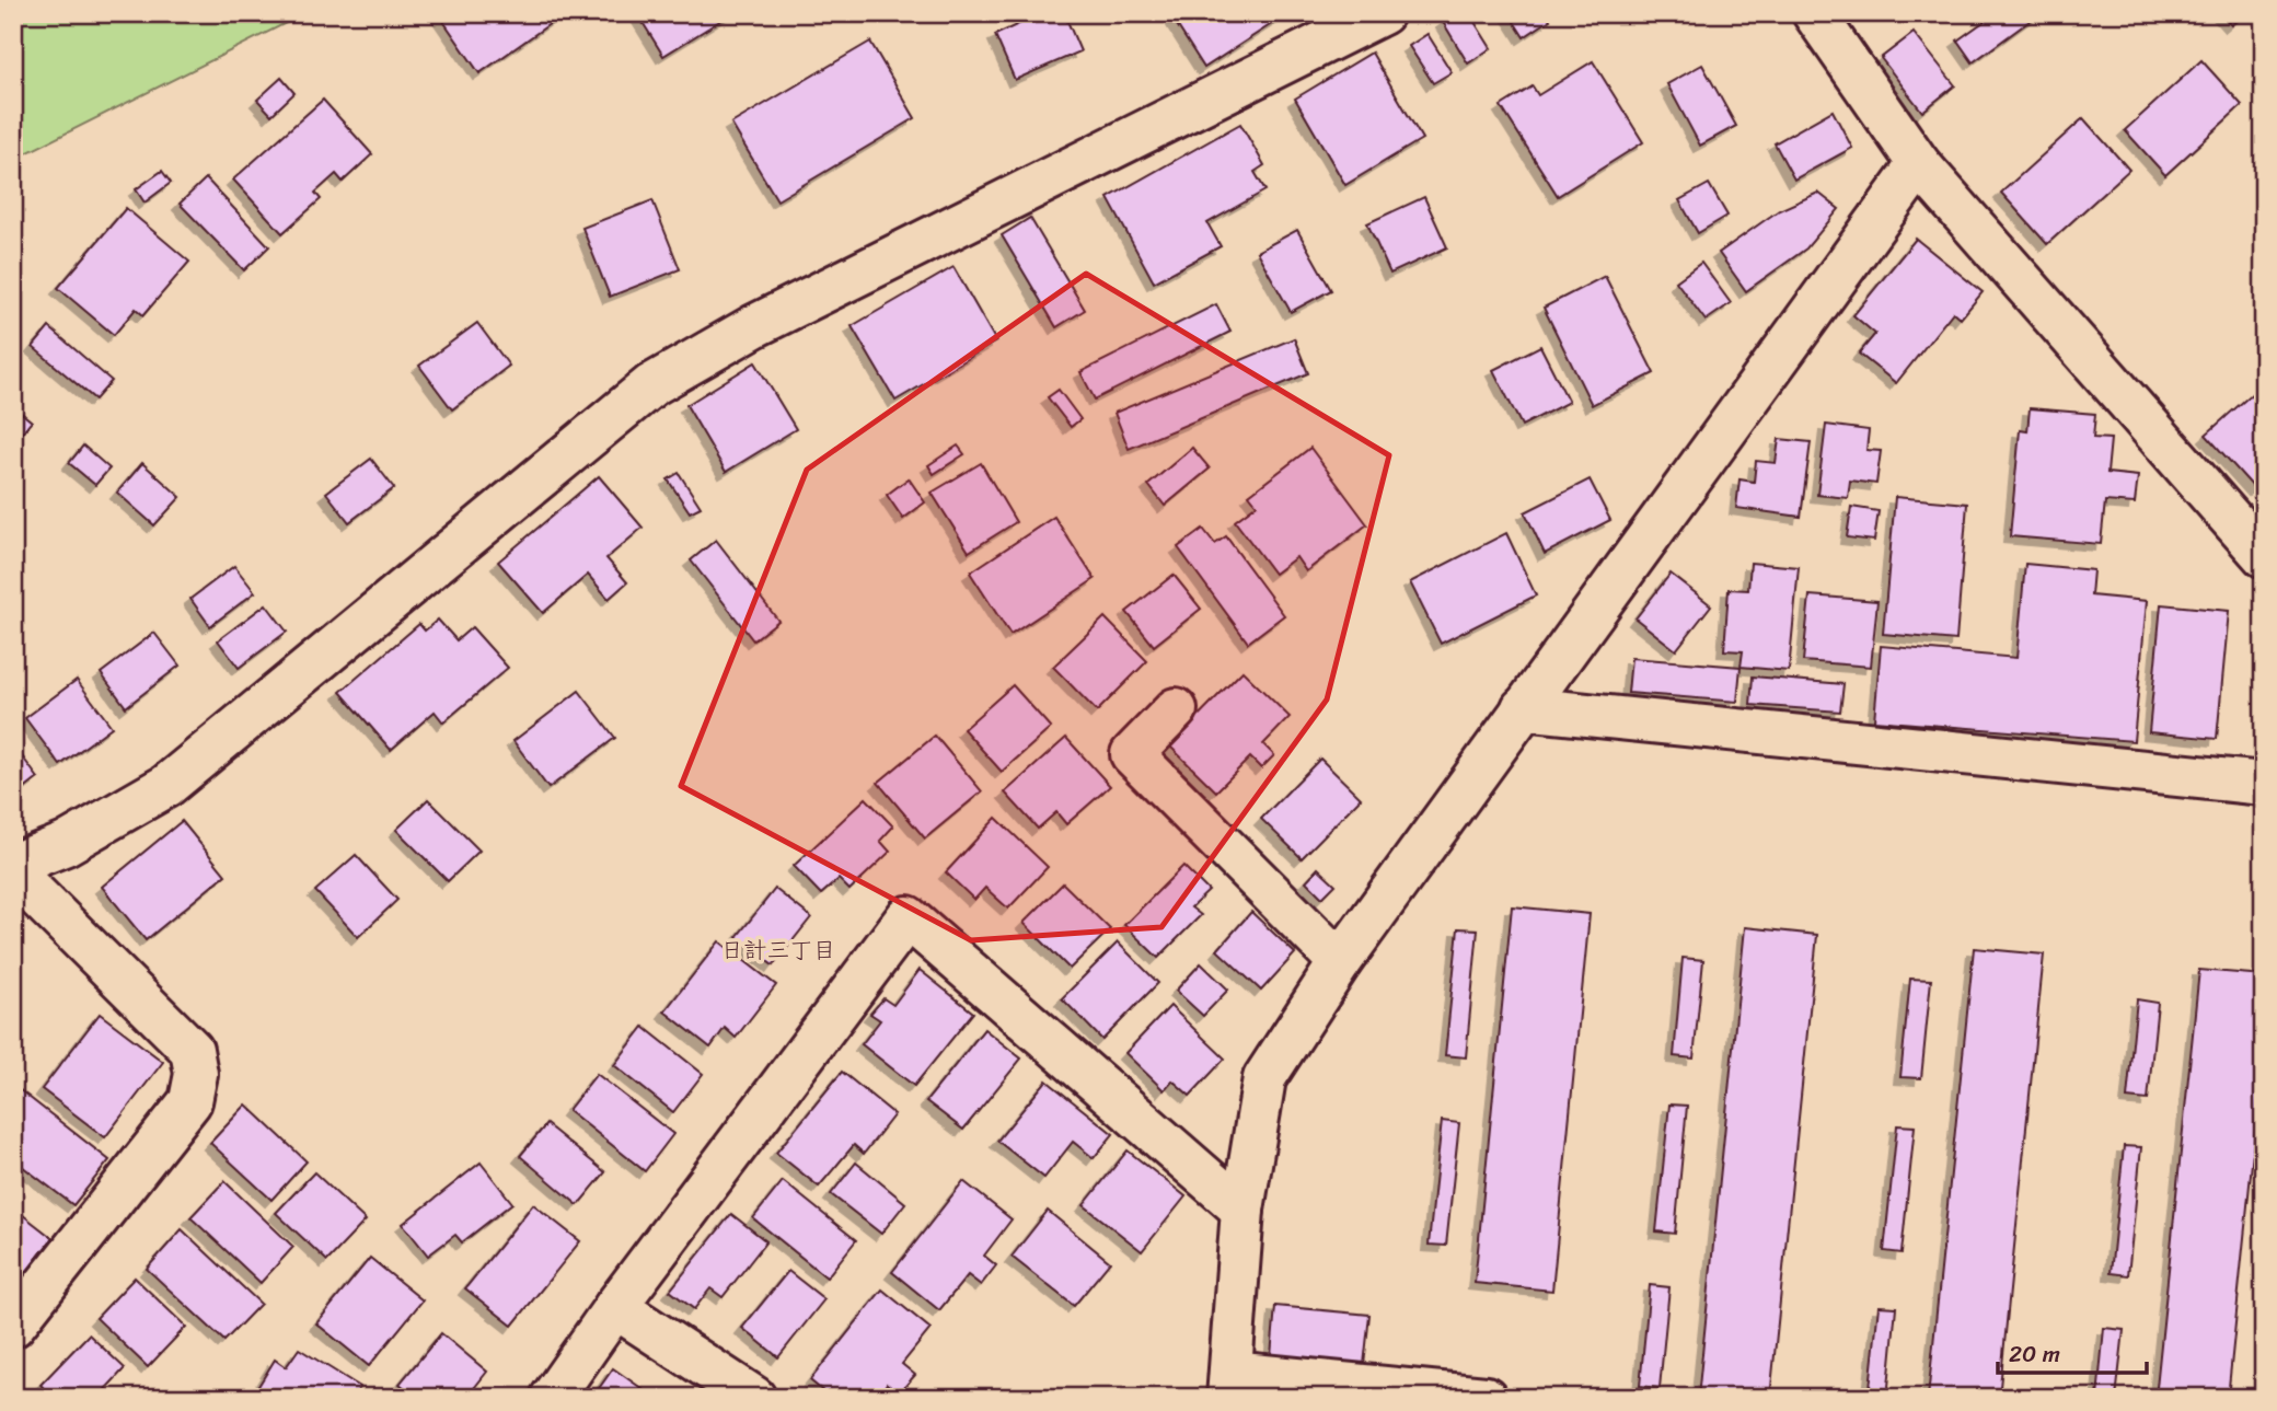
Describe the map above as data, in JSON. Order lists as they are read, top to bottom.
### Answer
{
  "districts": ["日計三丁目"],
  "scale_bar": "20 m"
}
